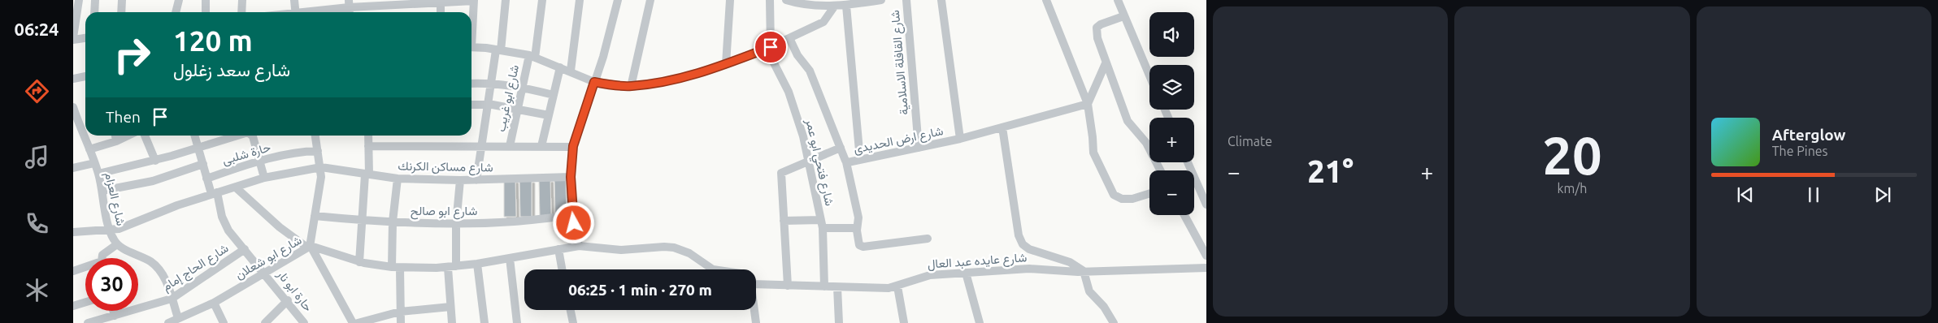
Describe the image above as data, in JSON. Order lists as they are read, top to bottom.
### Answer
{
  "streets": {
    "street": [
      "شارع القافلة الاسلامية",
      "شارع ابو غريب",
      "شارع ارض الحديدى",
      "حارة شلبى",
      "شارع فتحي ابو عمر",
      "شارع مساكن الكرنك",
      "شارع العزام",
      "شارع ابو صالح",
      "شارع ابو شعلان",
      "شارع عايده عبد العال",
      "شارع الحاج إمام",
      "حارة ابو نار"
    ]
  },
  "crossings": [
    ["شارع القافلة الاسلامية", "شارع ارض الحديدى"],
    ["حارة شلبى", "حارة ابو نار"],
    ["شارع فتحي ابو عمر", "شارع عايده عبد العال"],
    ["شارع العزام", "شارع ابو شعلان"],
    ["شارع العزام", "شارع الحاج إمام"],
    ["شارع ابو شعلان", "حارة ابو نار"],
    ["شارع الحاج إمام", "حارة ابو نار"]
  ],
  "page": {
    "tabs": "06:24",
    "tile": [
      "Climate",
      ["20", "km/h"]
    ],
    "map_buttons": ["+", "−"],
    "turn": ["120 m", "شارع سعد زغلول"],
    "then": "Then",
    "song": ["Afterglow", "The Pines"],
    "heat": ["−", "21°", "+"],
    "limit": "30",
    "trip": "06:25 · 1 min · 270 m"
  }
}
